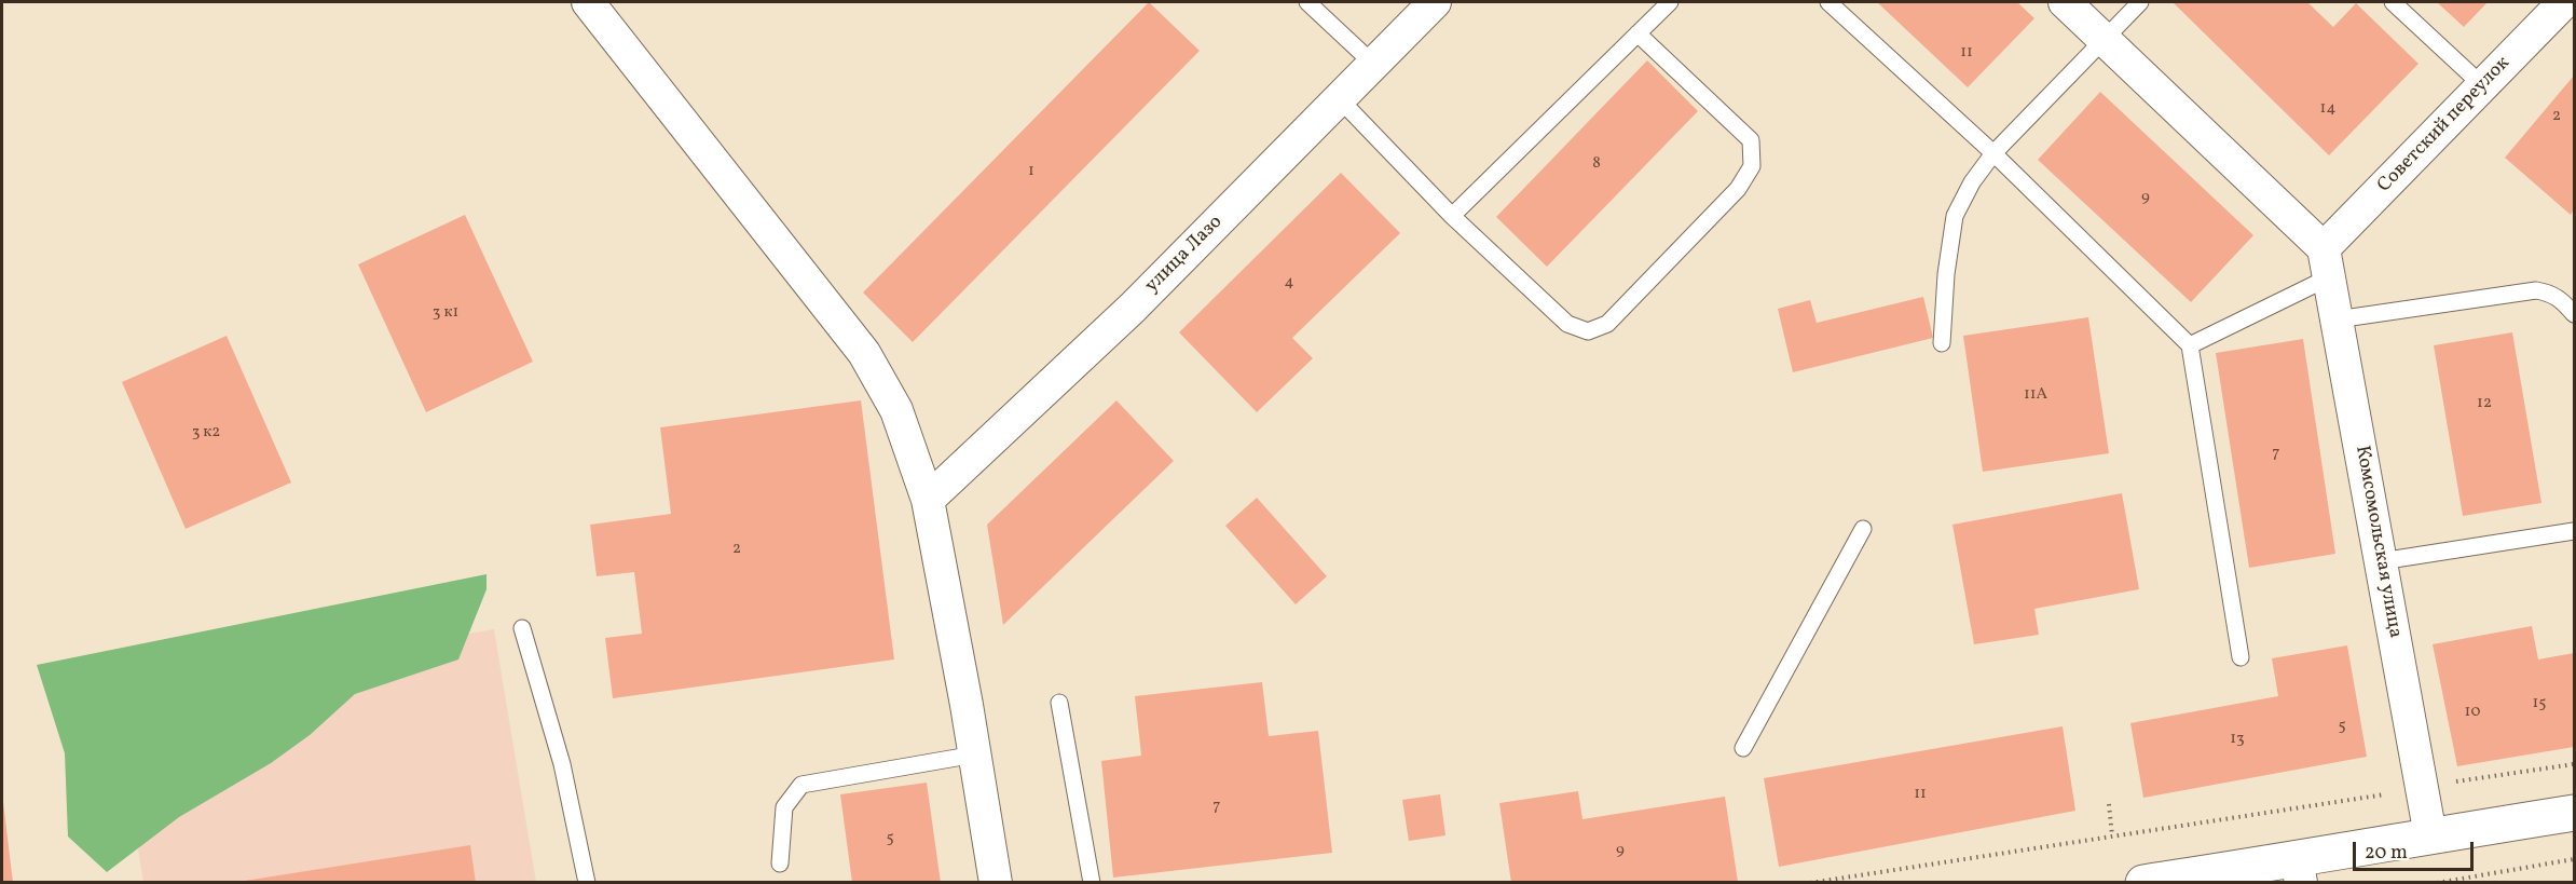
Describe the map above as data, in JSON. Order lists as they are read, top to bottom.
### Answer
{
  "streets": {
    "street": ["Советский переулок", "улица Лазо", "Комсомольская улица"]
  },
  "crossings": [
    ["Советский переулок", "Комсомольская улица"]
  ],
  "house_numbers": [
    "11",
    "14",
    "2",
    "8",
    "1",
    "9",
    "4",
    "3 к1",
    "11А",
    "12",
    "3 к2",
    "7",
    "2",
    "15",
    "10",
    "5",
    "13",
    "11",
    "7",
    "5",
    "9"
  ],
  "scale_bar": "20 m"
}
